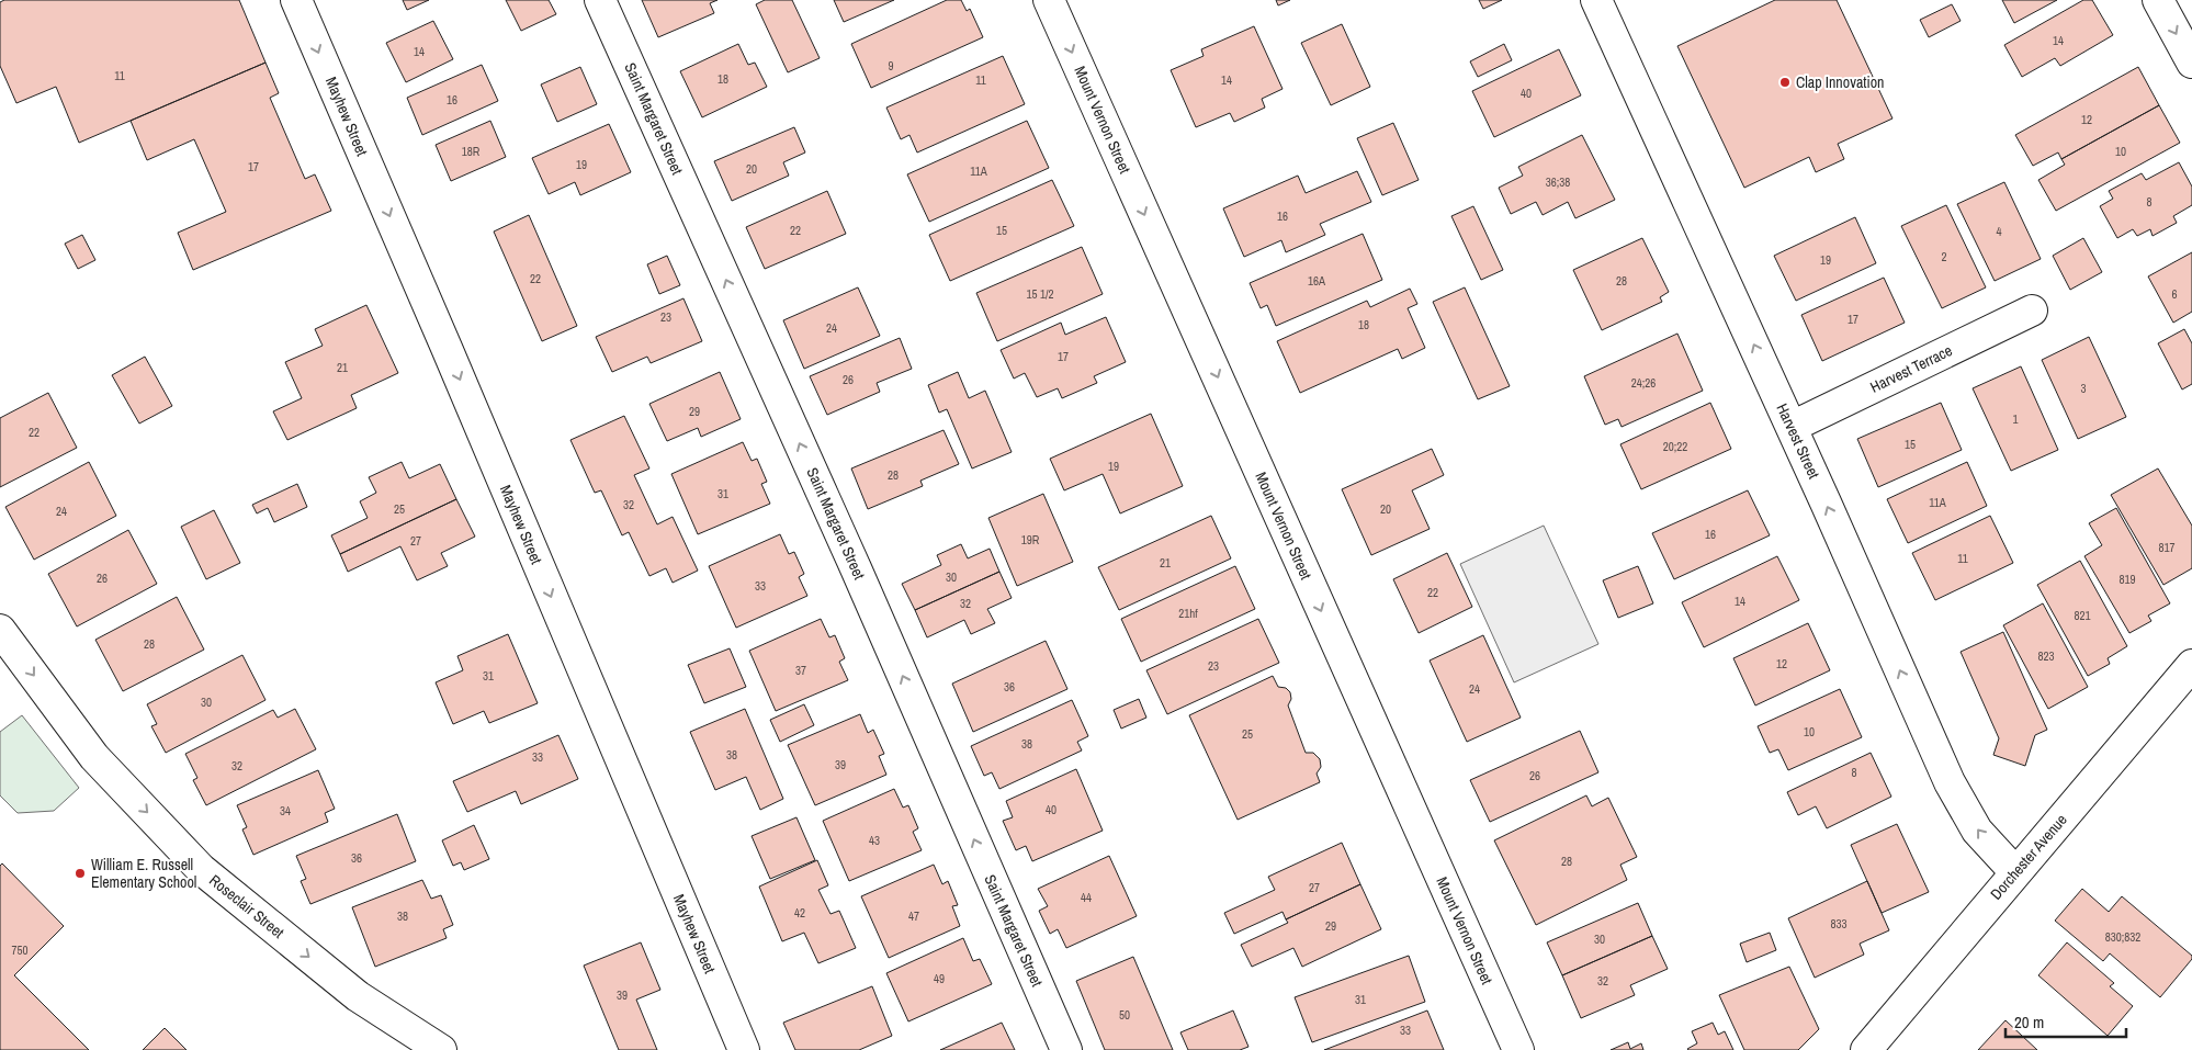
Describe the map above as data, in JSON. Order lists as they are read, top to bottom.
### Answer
{
  "streets": {
    "street": [
      "Mayhew Street",
      "Saint Margaret Street",
      "Mount Vernon Street",
      "Harvest Terrace",
      "Harvest Street",
      "Dorchester Avenue",
      "Roseclair Street"
    ]
  },
  "crossings": [
    ["Harvest Terrace", "Harvest Street"],
    ["Harvest Street", "Dorchester Avenue"]
  ],
  "one_way": [
    "Mayhew Street",
    "Saint Margaret Street",
    "Mount Vernon Street",
    "Harvest Street",
    "Roseclair Street"
  ],
  "places": ["Clap Innovation", "William E. Russell Elementary School"],
  "house_numbers": [
    "14",
    "14",
    "9",
    "11",
    "18",
    "11",
    "14",
    "40",
    "16",
    "12",
    "18R",
    "10",
    "19",
    "17",
    "20",
    "11A",
    "36;38",
    "8",
    "16",
    "22",
    "15",
    "4",
    "2",
    "19",
    "22",
    "16A",
    "28",
    "15 1/2",
    "6",
    "23",
    "17",
    "18",
    "24",
    "17",
    "21",
    "26",
    "24;26",
    "3",
    "29",
    "1",
    "22",
    "15",
    "20;22",
    "19",
    "28",
    "31",
    "11A",
    "32",
    "25",
    "20",
    "24",
    "16",
    "19R",
    "27",
    "817",
    "11",
    "21",
    "30",
    "26",
    "819",
    "33",
    "22",
    "14",
    "32",
    "21hf",
    "821",
    "28",
    "823",
    "12",
    "23",
    "37",
    "31",
    "36",
    "24",
    "30",
    "10",
    "25",
    "38",
    "38",
    "33",
    "39",
    "32",
    "8",
    "26",
    "40",
    "34",
    "43",
    "36",
    "28",
    "27",
    "44",
    "42",
    "38",
    "47",
    "833",
    "29",
    "830;832",
    "30",
    "750",
    "49",
    "32",
    "39",
    "31",
    "50",
    "33"
  ],
  "scale_bar": "20 m"
}
